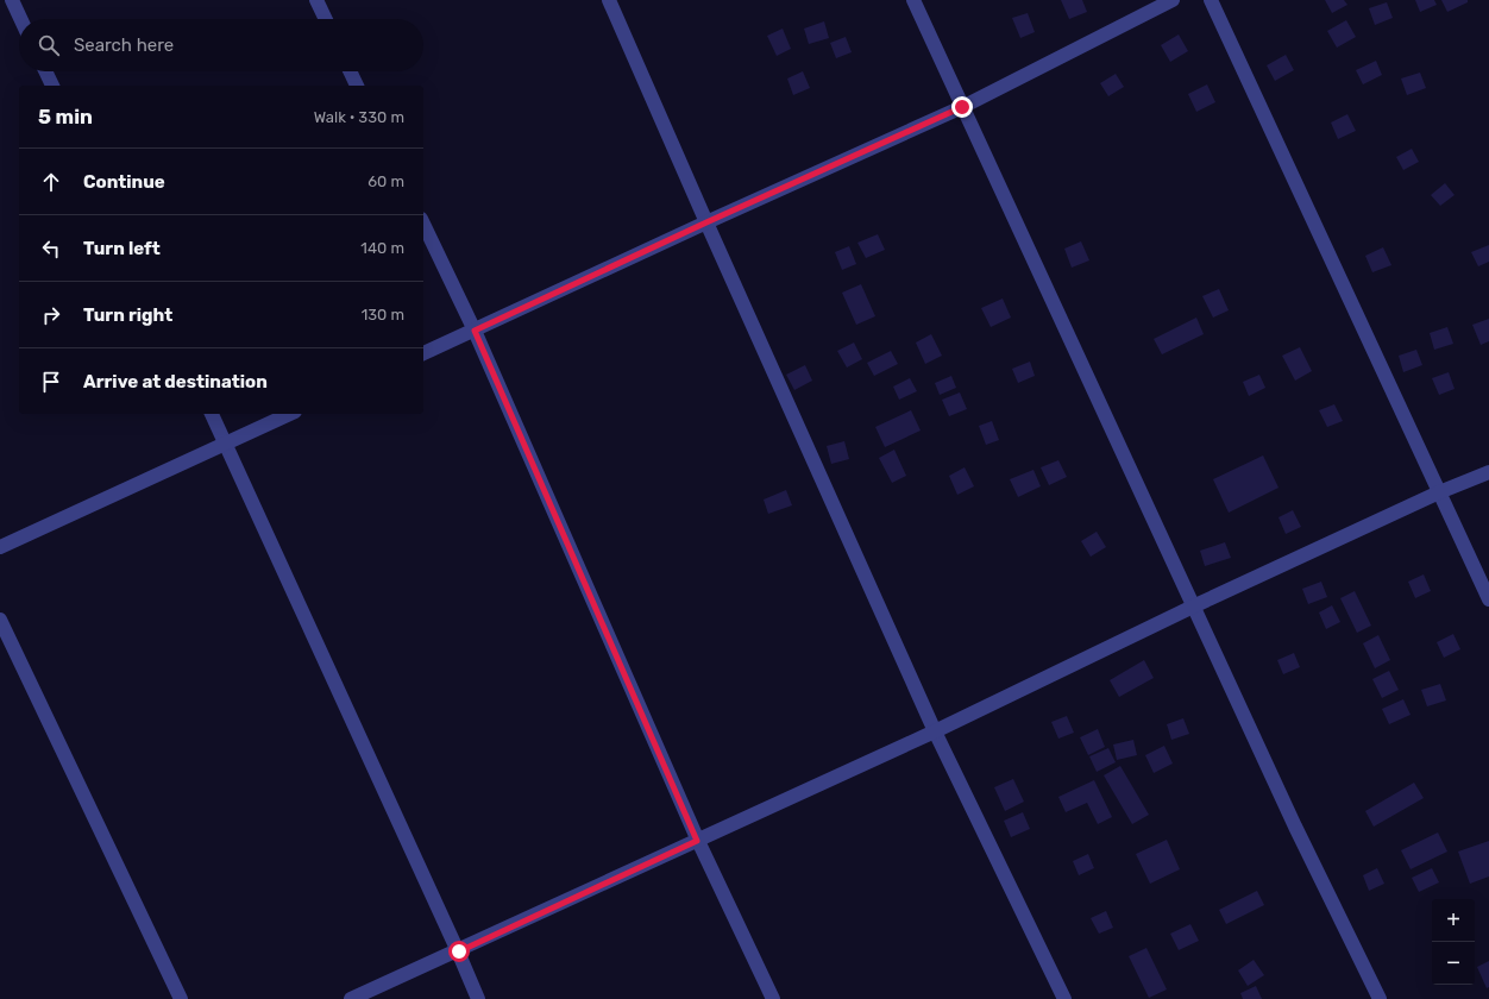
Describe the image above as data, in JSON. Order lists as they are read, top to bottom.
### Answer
{
  "page": {
    "search": "Search here",
    "heading": ["5 min", "Walk · 330 m"],
    "list": [
      ["Continue", "60 m"],
      ["Turn left", "140 m"],
      ["Turn right", "130 m"],
      "Arrive at destination"
    ],
    "map_buttons": ["+", "−"]
  }
}
